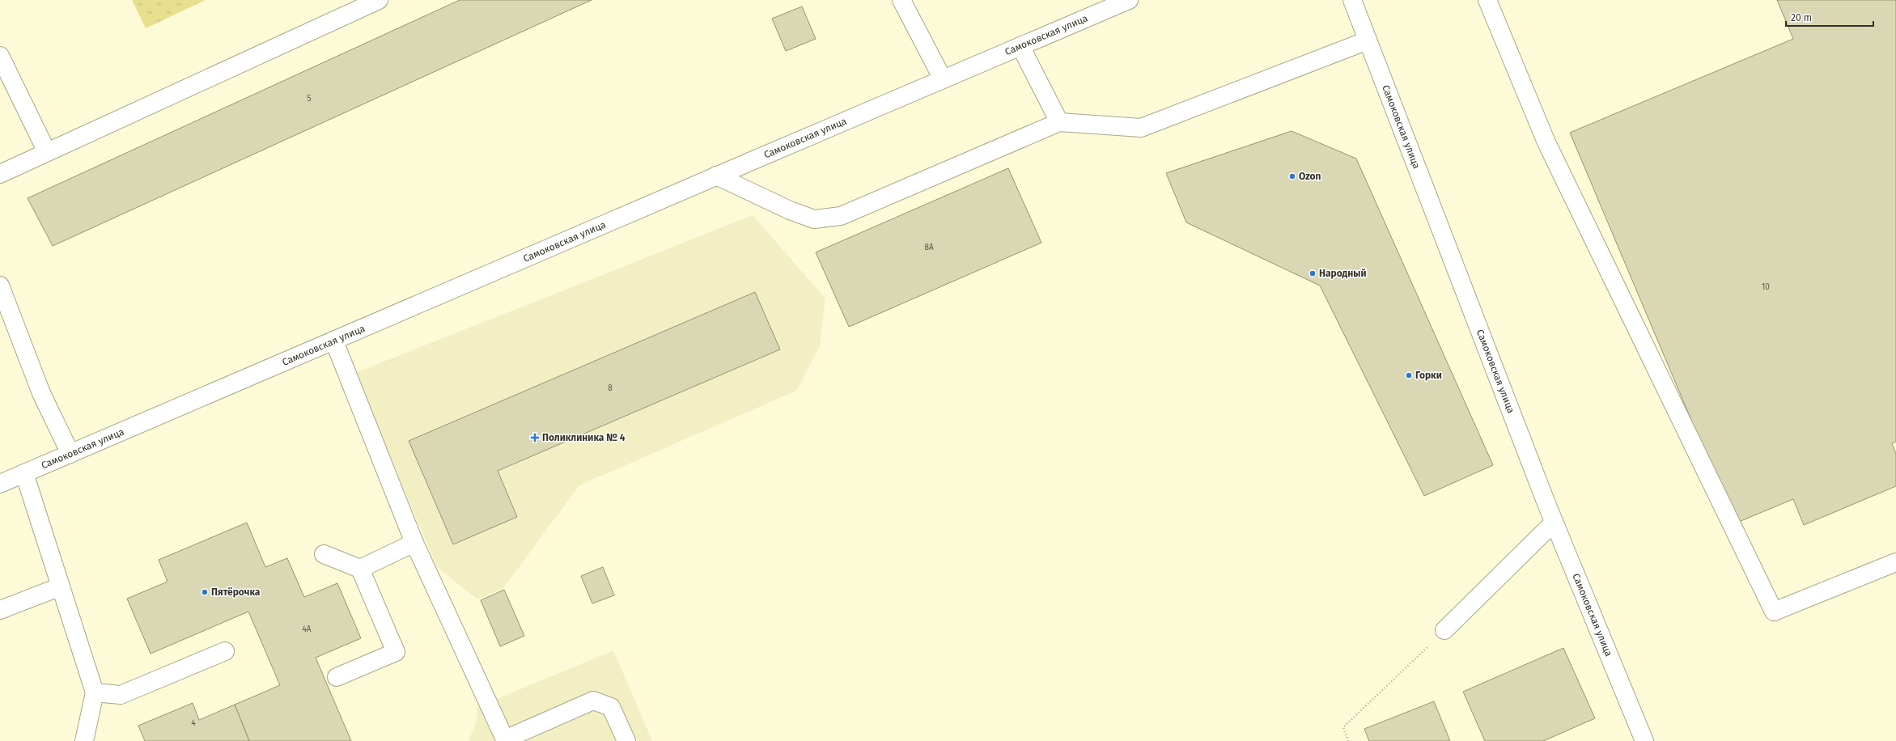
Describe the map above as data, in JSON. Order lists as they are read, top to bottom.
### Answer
{
  "streets": {
    "street": ["Самоковская улица"]
  },
  "places": {
    "other": [
      "Ozon",
      "Народный",
      "Горки",
      "Пятёрочка"
    ],
    "health": ["Поликлиника № 4"]
  },
  "house_numbers": [
    "5",
    "8А",
    "10",
    "8",
    "4А",
    "4"
  ],
  "scale_bar": "20 m"
}
